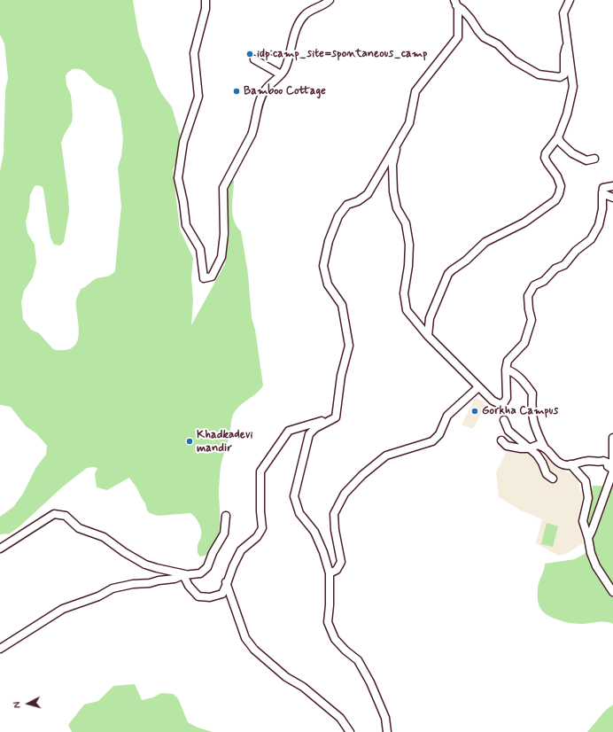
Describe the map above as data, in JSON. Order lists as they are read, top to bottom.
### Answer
{
  "places": [
    "idp:camp_site=spontaneous_camp",
    "Bamboo Cottage",
    "Gorkha Campus",
    "Khadkadevi mandir"
  ],
  "north": "left"
}
